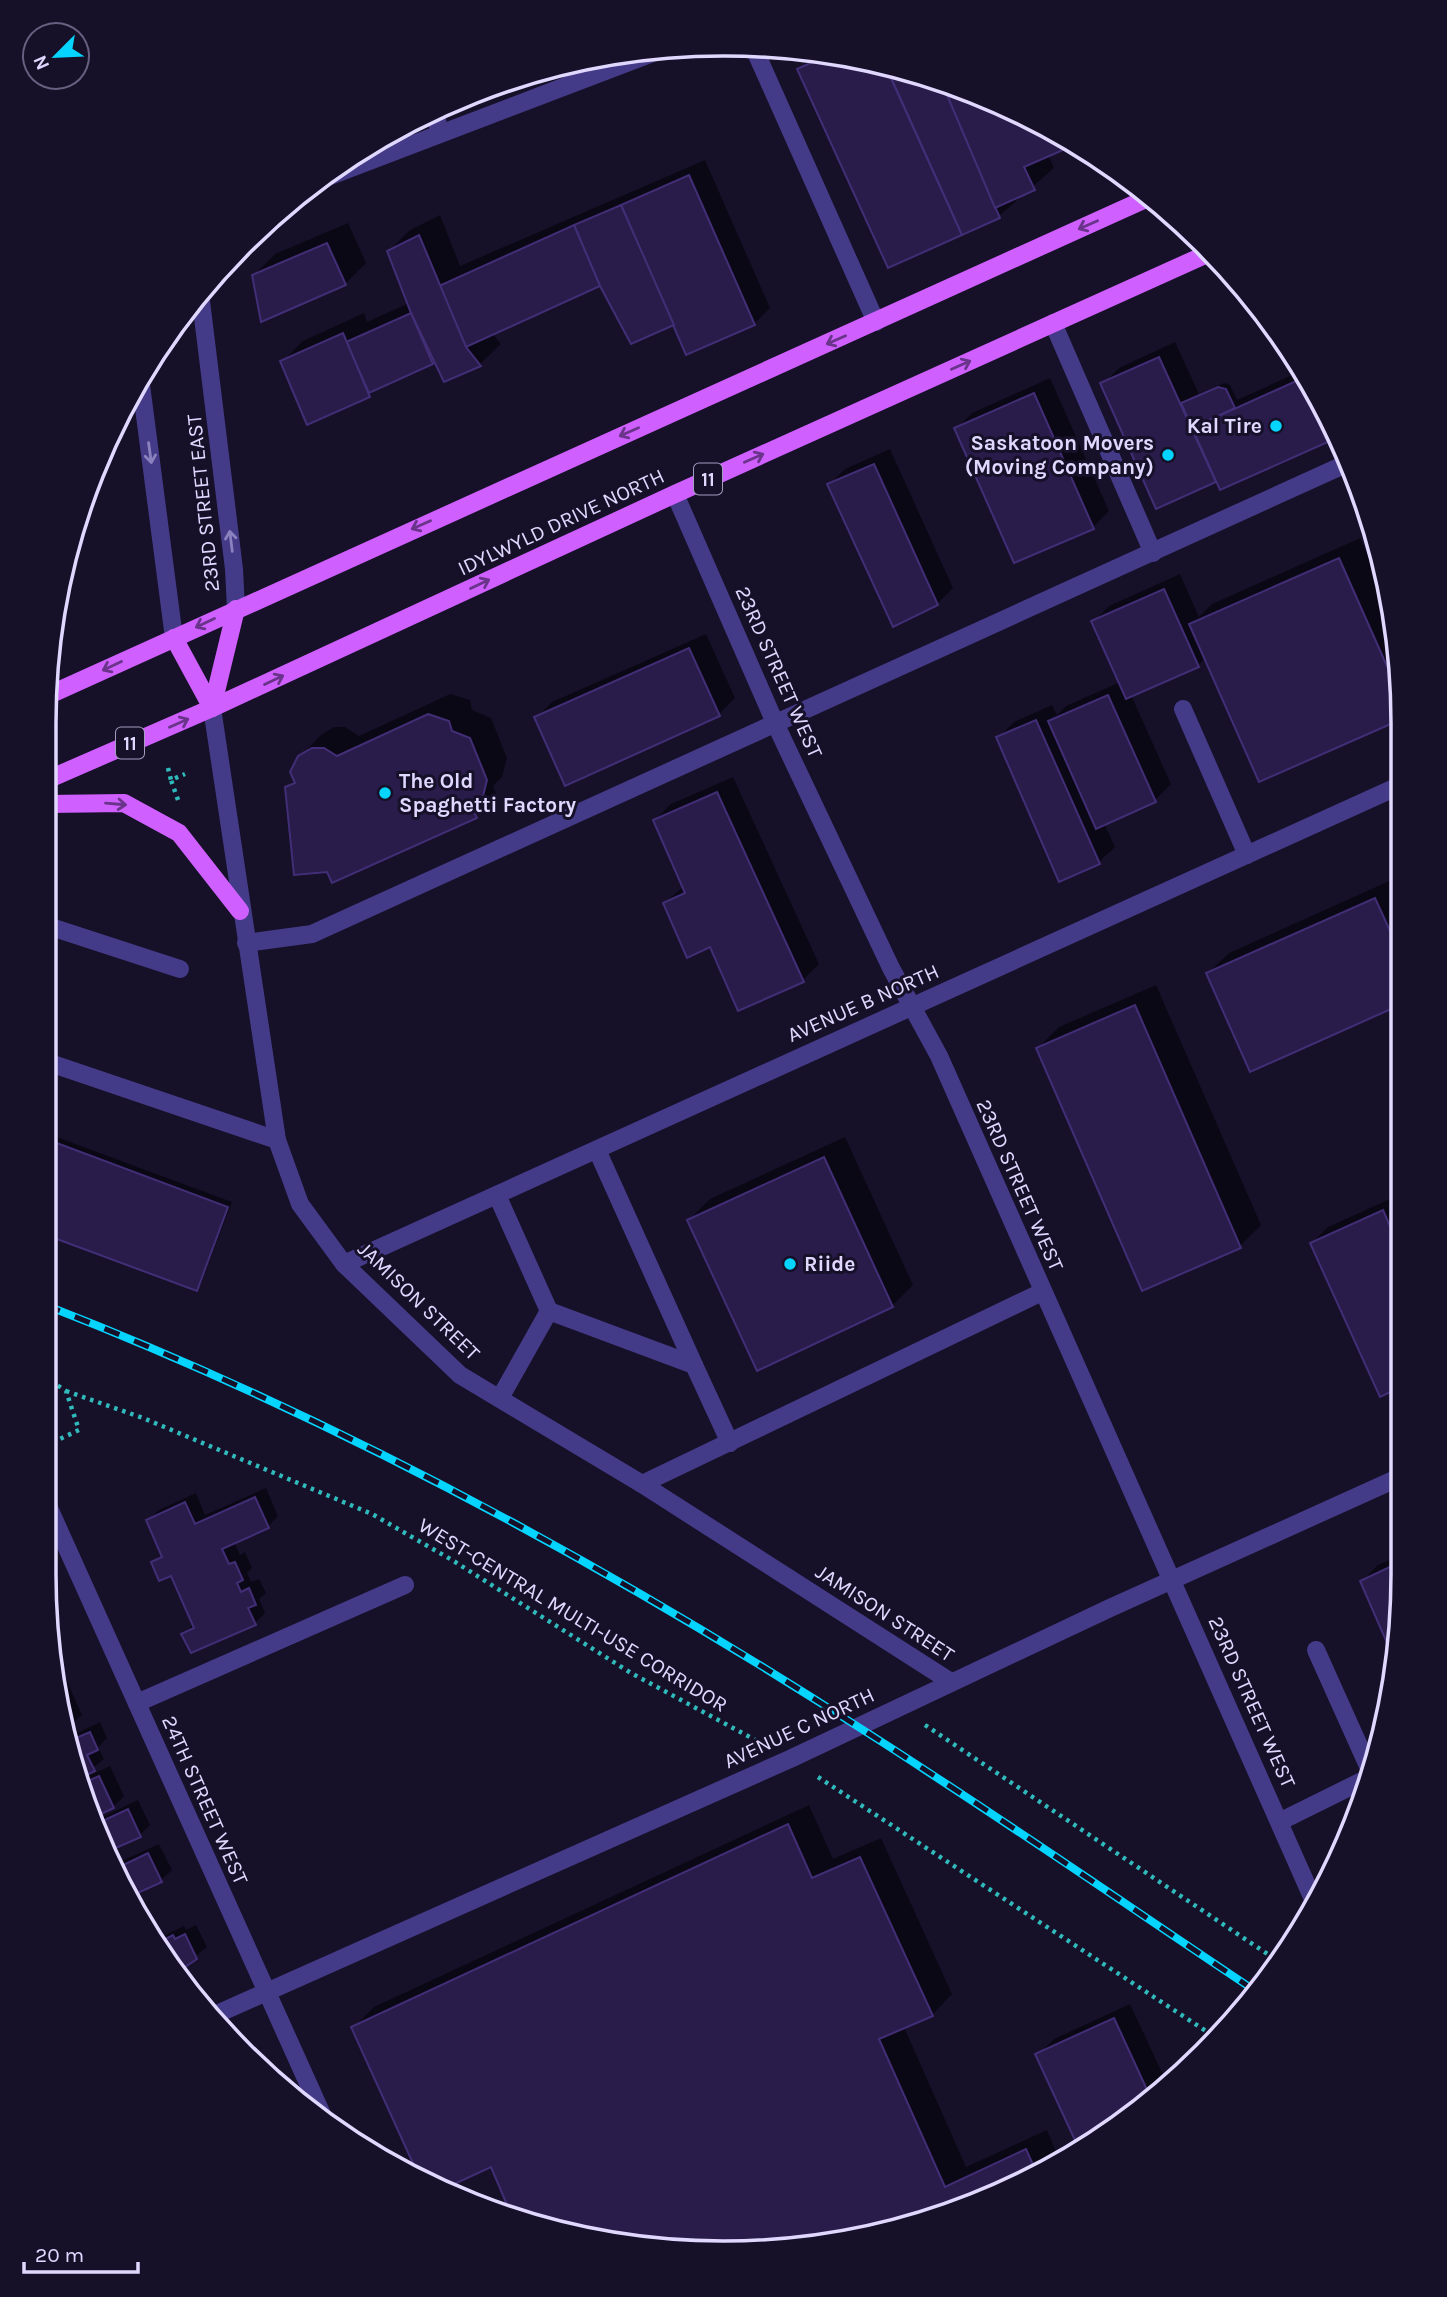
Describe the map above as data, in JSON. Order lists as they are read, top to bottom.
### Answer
{
  "streets": {
    "main road": ["11", "23RD STREET EAST", "IDYLWYLD DRIVE NORTH"],
    "street": [
      "23RD STREET WEST",
      "AVENUE B NORTH",
      "JAMISON STREET",
      "AVENUE C NORTH",
      "24TH STREET WEST"
    ],
    "path": ["WEST-CENTRAL MULTI-USE CORRIDOR"]
  },
  "crossings": [
    ["23RD STREET EAST", "IDYLWYLD DRIVE NORTH"],
    ["23RD STREET EAST", "JAMISON STREET"],
    ["IDYLWYLD DRIVE NORTH", "23RD STREET WEST"],
    ["IDYLWYLD DRIVE NORTH", "JAMISON STREET"],
    ["23RD STREET WEST", "AVENUE B NORTH"],
    ["23RD STREET WEST", "AVENUE C NORTH"],
    ["AVENUE B NORTH", "JAMISON STREET"],
    ["JAMISON STREET", "AVENUE C NORTH"],
    ["WEST-CENTRAL MULTI-USE CORRIDOR", "AVENUE C NORTH"],
    ["AVENUE C NORTH", "24TH STREET WEST"]
  ],
  "places": [
    "Kal Tire",
    "Saskatoon Movers (Moving Company)",
    "The Old Spaghetti Factory",
    "Riide"
  ],
  "scale_bar": "20 m",
  "north": "bottom left"
}
